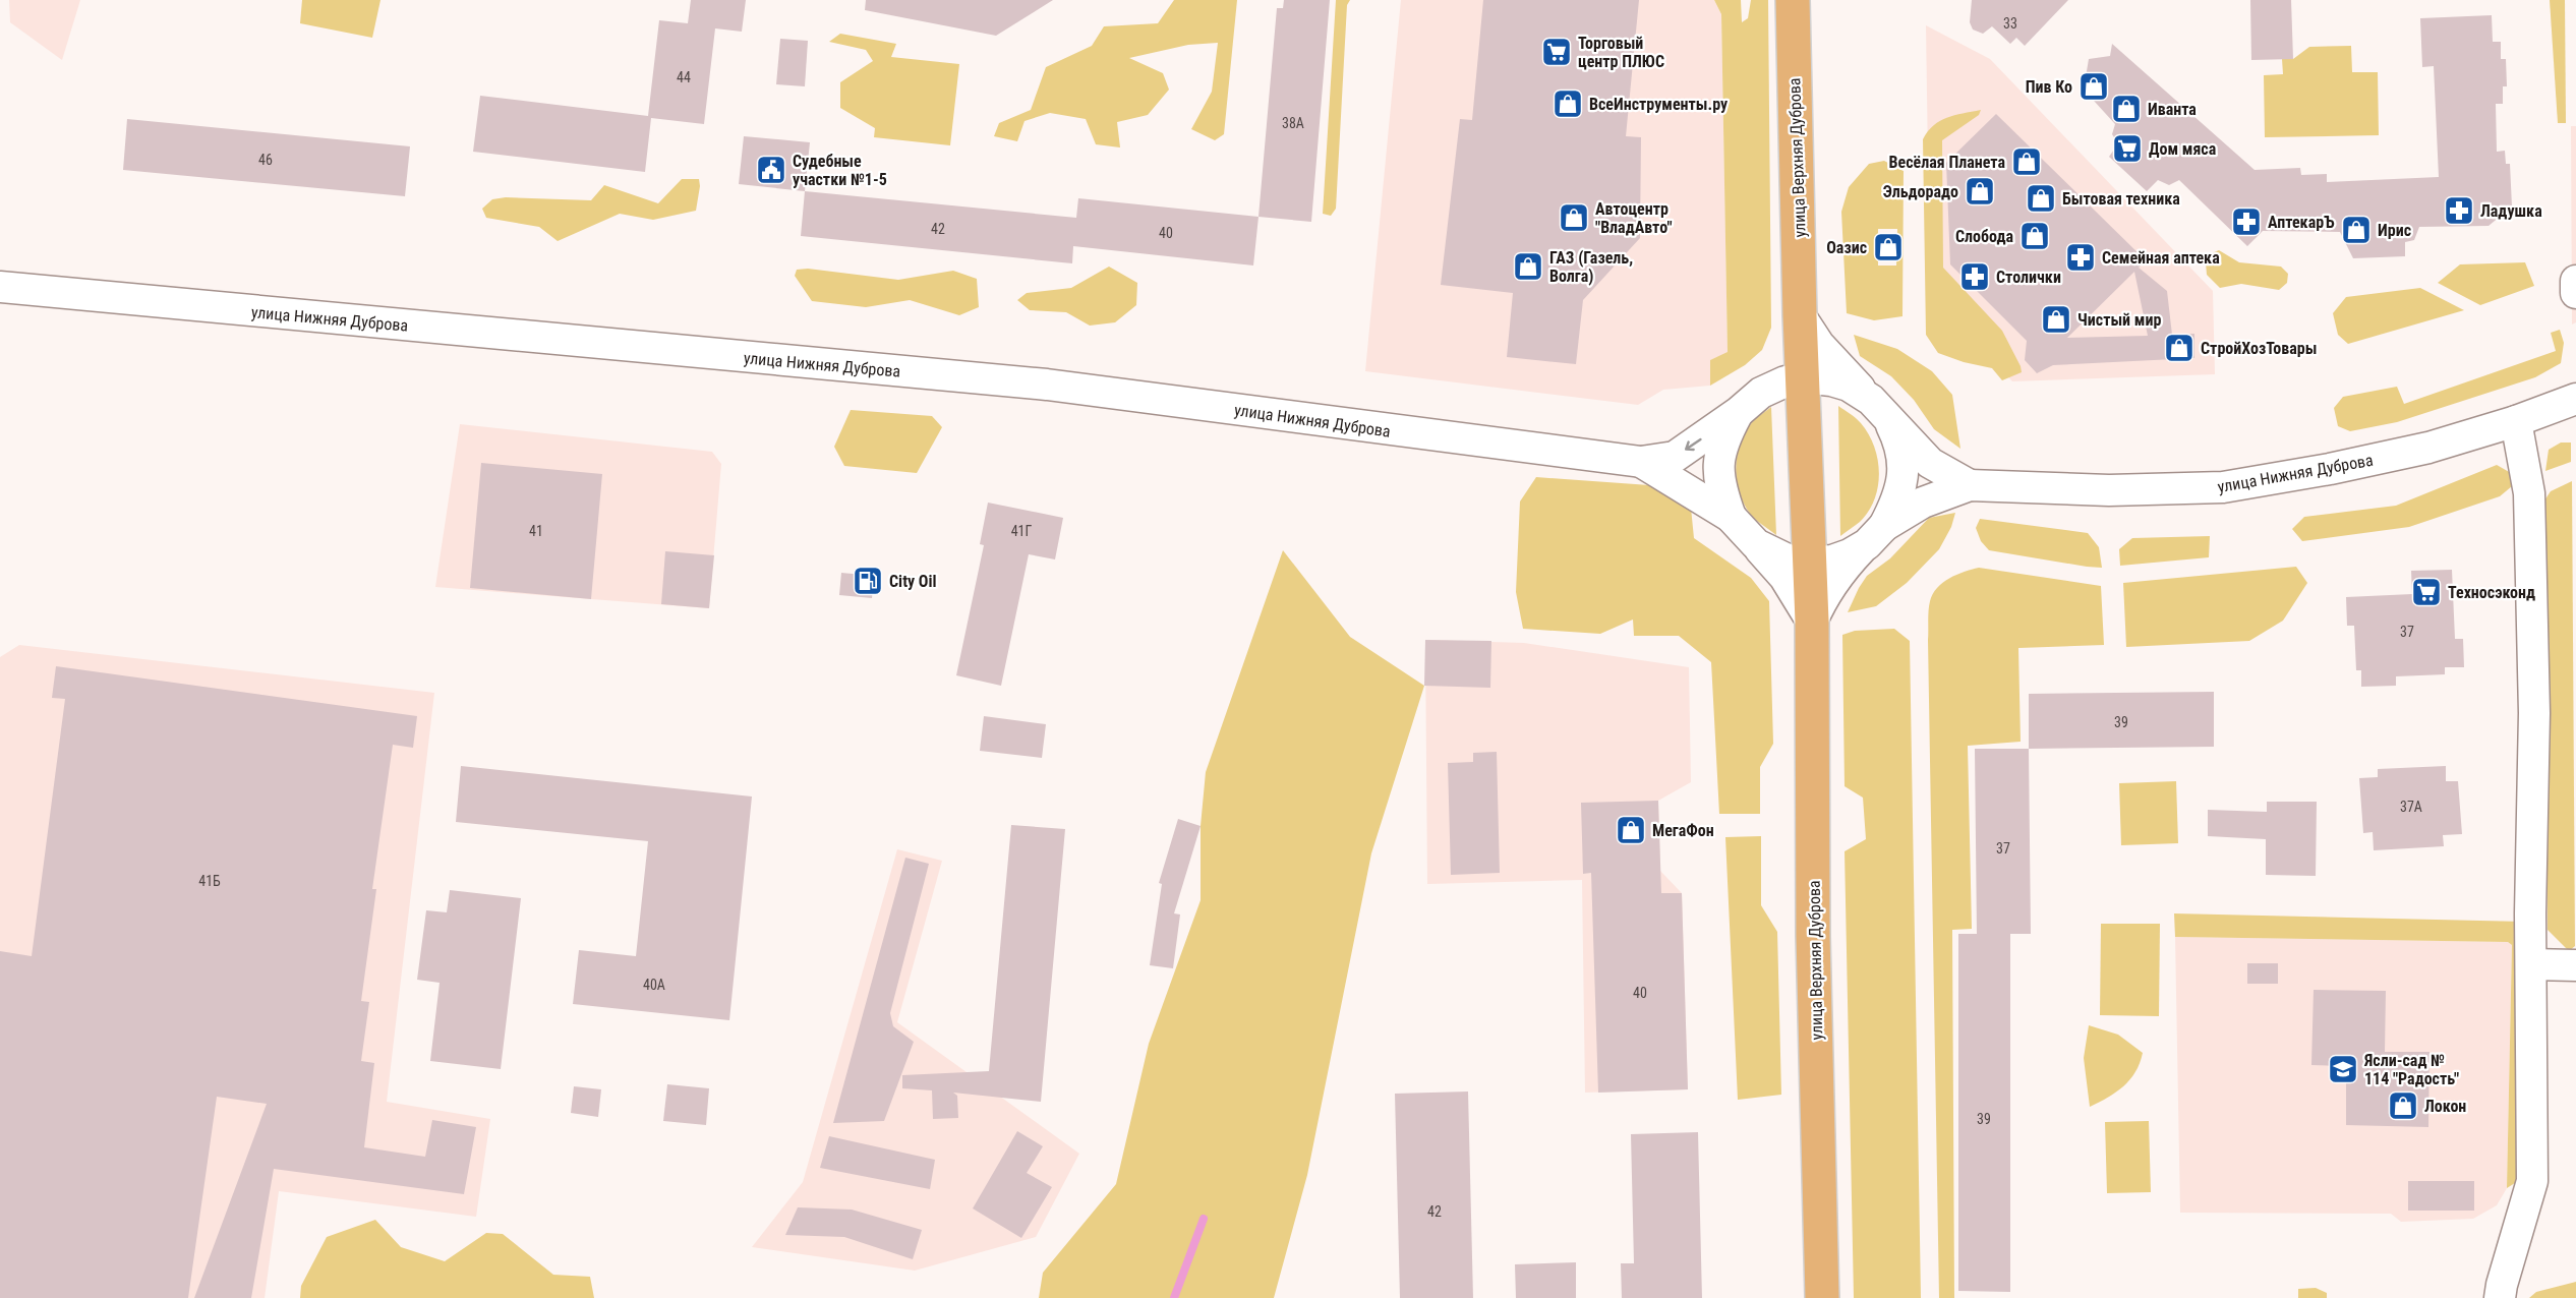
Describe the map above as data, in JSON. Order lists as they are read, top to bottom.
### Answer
{
  "streets": {
    "main road": ["улица Верхняя Дуброва"],
    "street": ["улица Нижняя Дуброва"]
  },
  "crossings": [
    ["улица Верхняя Дуброва", "улица Нижняя Дуброва"]
  ],
  "places": {
    "supermarket": ["Торговый центр ПЛЮС", "Дом мяса", "Техносэконд"],
    "shop": [
      "Пив Ко",
      "ВсеИнструменты.ру",
      "Иванта",
      "Весёлая Планета",
      "Эльдорадо",
      "Бытовая техника",
      "Автоцентр \"ВладАвто\"",
      "Ирис",
      "Слобода",
      "Оазис",
      "ГАЗ (Газель, Волга)",
      "Чистый мир",
      "СтройХозТовары",
      "МегаФон",
      "Локон"
    ],
    "public building": ["Судебные участки №1-5"],
    "pharmacy": [
      "Ладушка",
      "АптекарЪ",
      "Семейная аптека",
      "Столички"
    ],
    "fuel station": ["City Oil"],
    "school or university": ["Ясли-сад № 114 \"Радость\""]
  },
  "house_numbers": [
    "33",
    "44",
    "38А",
    "46",
    "42",
    "40",
    "41",
    "41Г",
    "37",
    "39",
    "37А",
    "37",
    "41Б",
    "40А",
    "40",
    "39",
    "42"
  ]
}
